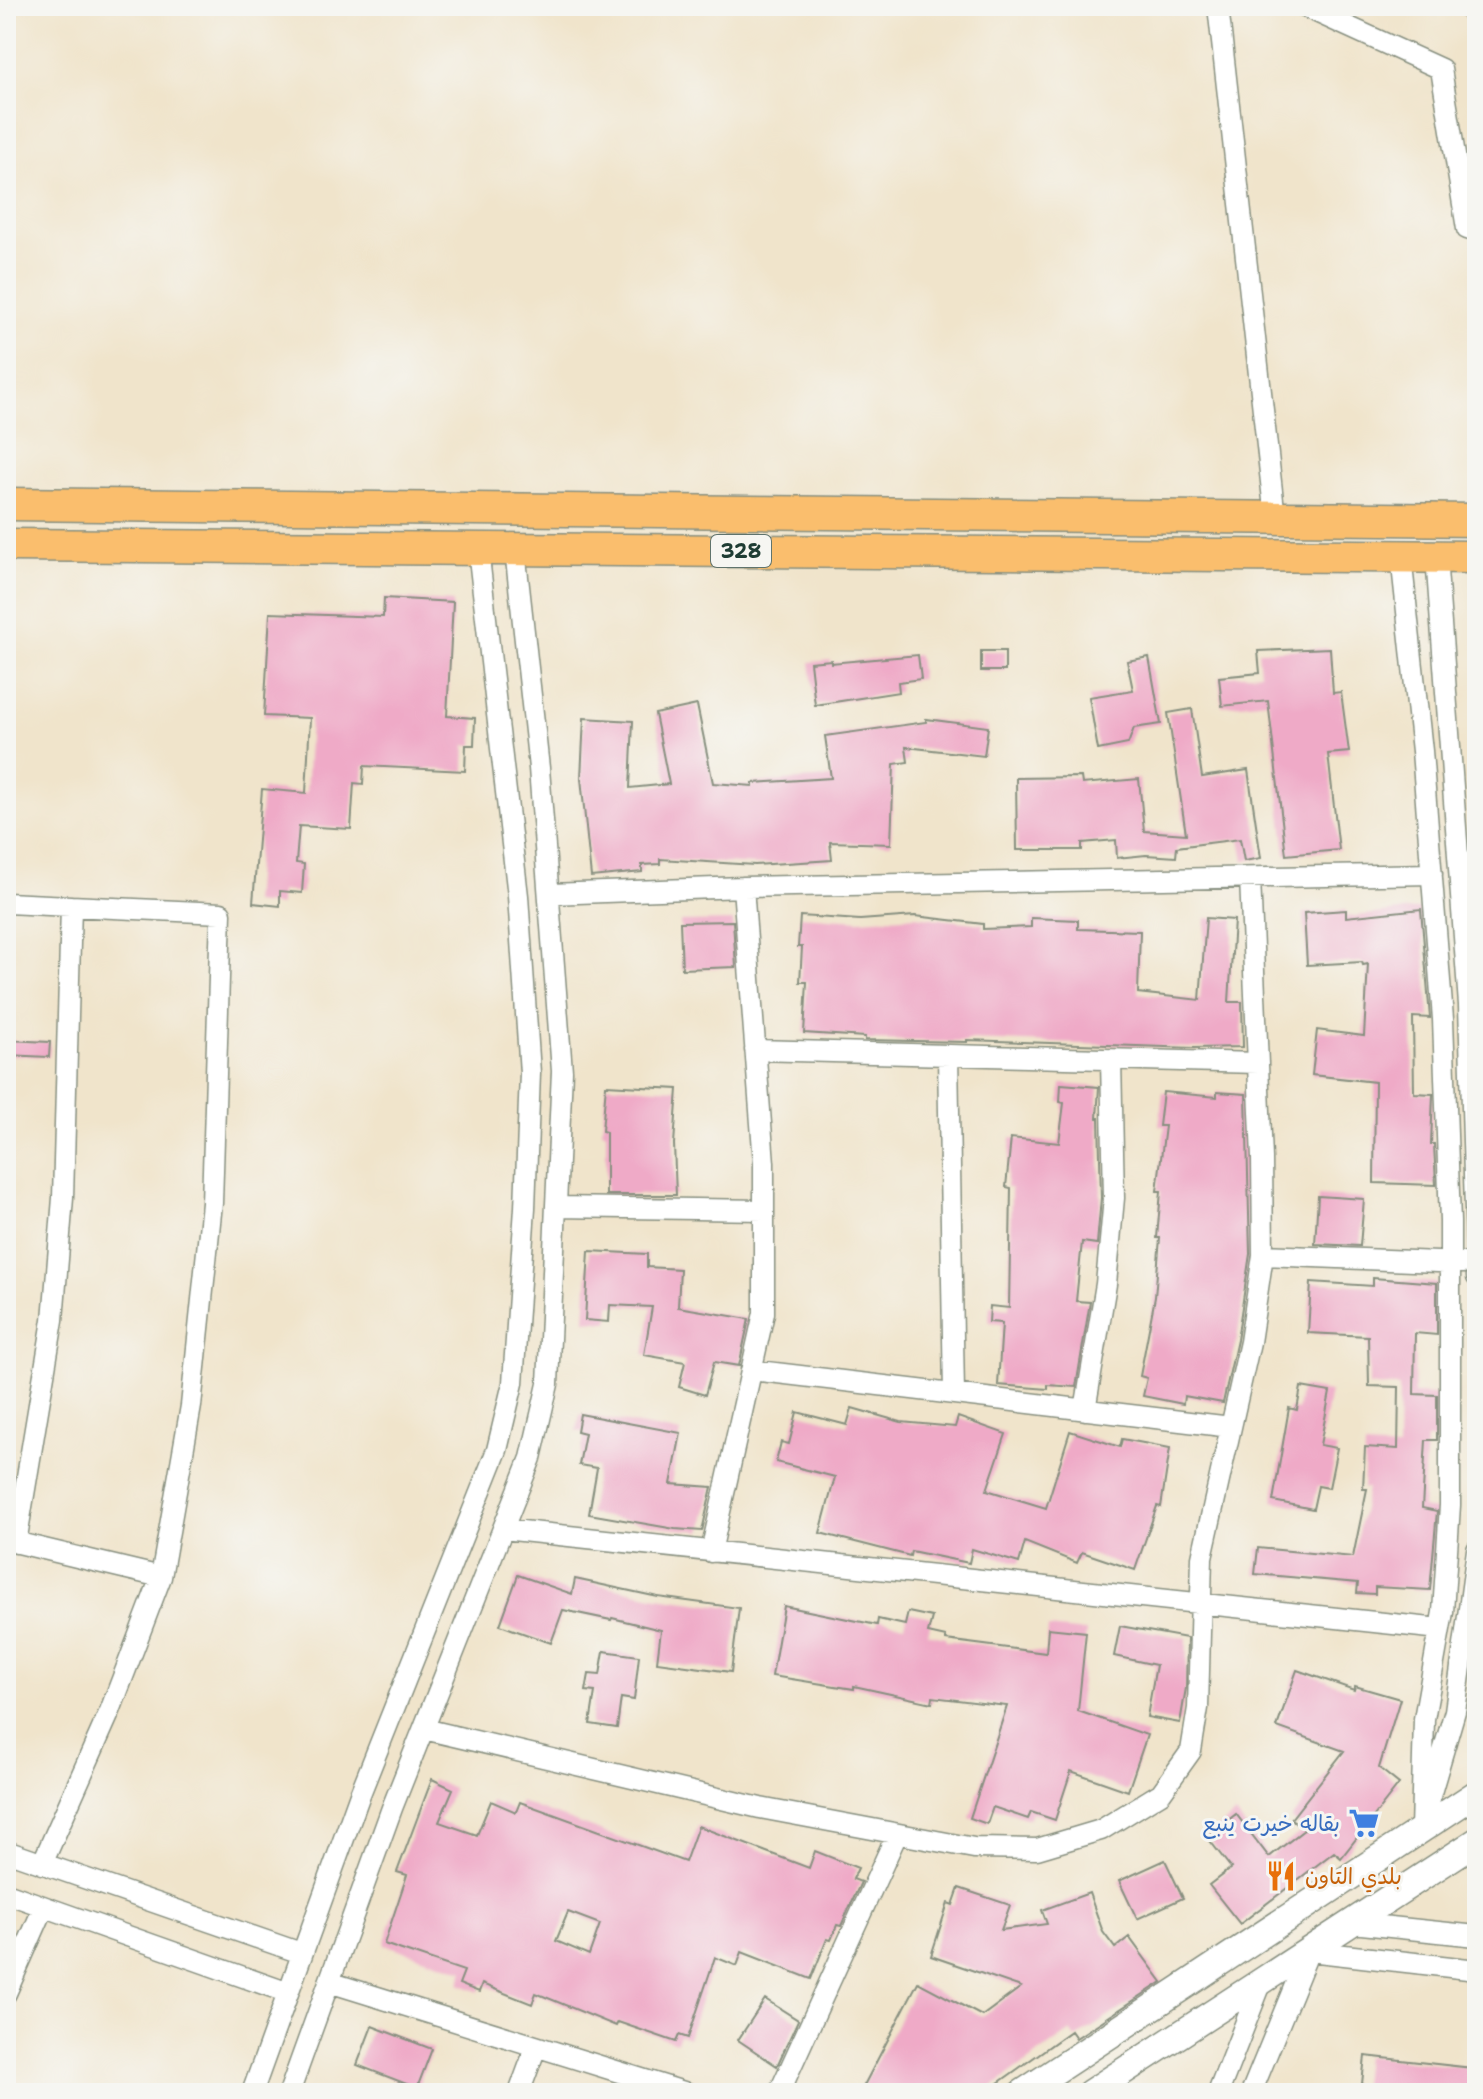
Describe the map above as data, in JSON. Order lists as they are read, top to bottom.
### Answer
{
  "streets": {
    "main road": ["328"]
  },
  "places": {
    "supermarket": ["بقاله خيرت ينبع"],
    "restaurant": ["بلدي التاون"]
  }
}
